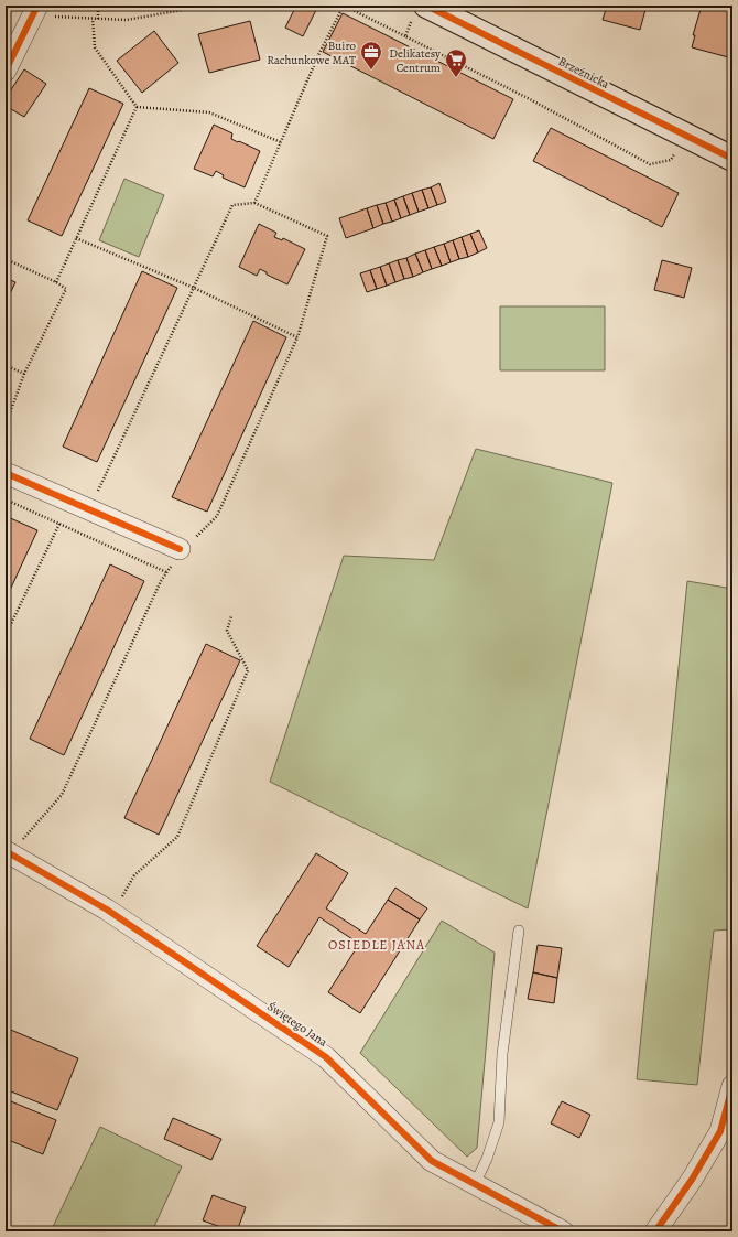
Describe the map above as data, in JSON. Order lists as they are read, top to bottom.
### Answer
{
  "streets": {
    "street": ["Brzeźnicka", "Świętego Jana"]
  },
  "districts": ["OSIEDLE JANA"],
  "places": {
    "office": ["Buiro Rachunkowe MAT"],
    "supermarket": ["Delikatesy Centrum"]
  }
}
